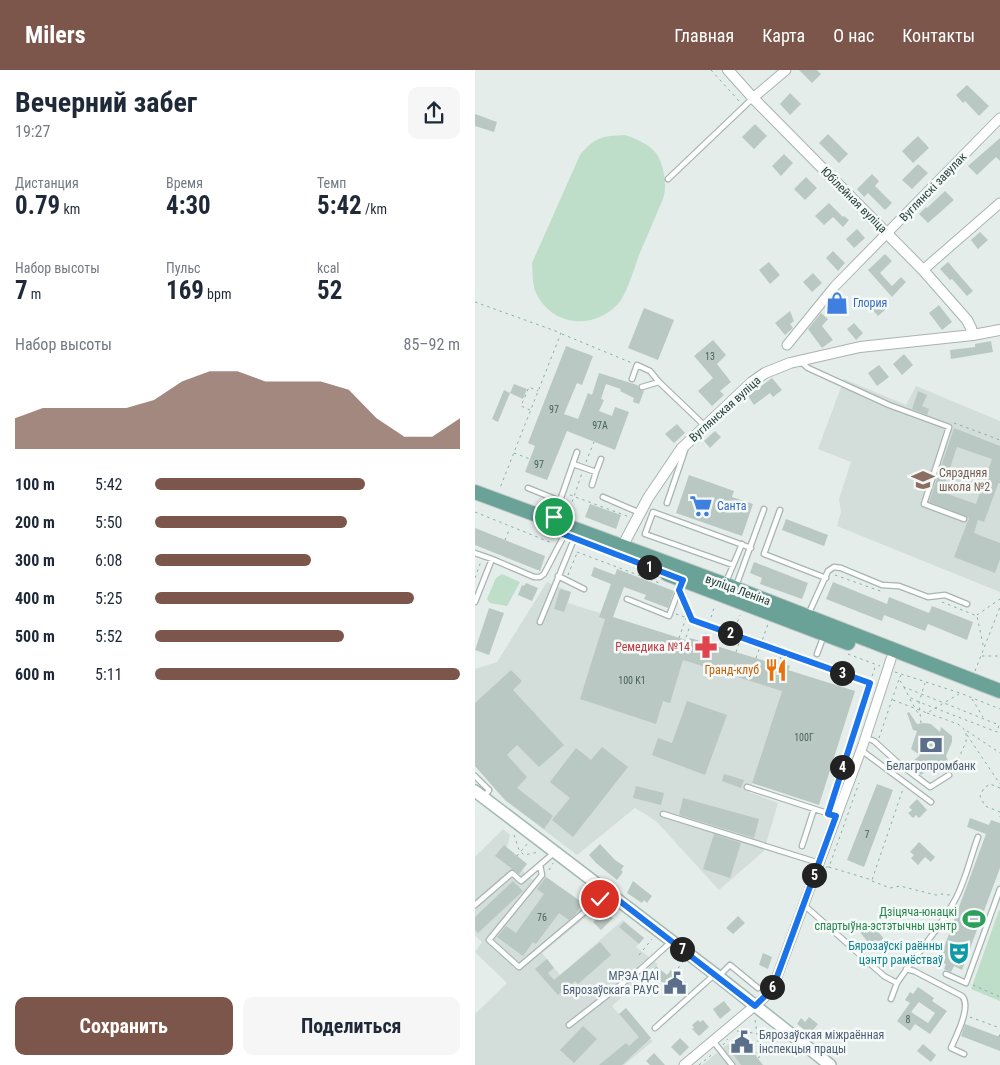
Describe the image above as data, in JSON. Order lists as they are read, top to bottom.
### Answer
{
  "streets": {
    "main road": ["вуліца Леніна"],
    "street": ["Вуглянскі завулак", "Юбілейная вуліца", "Вуглянская вуліца"]
  },
  "crossings": [
    ["Вуглянскі завулак", "Юбілейная вуліца"],
    ["Юбілейная вуліца", "Вуглянская вуліца"],
    ["Вуглянская вуліца", "вуліца Леніна"]
  ],
  "places": {
    "shop": ["Глория"],
    "school or university": ["Сярэдняя школа №2"],
    "supermarket": ["Санта"],
    "pharmacy": ["Ремедика №14"],
    "restaurant": ["Гранд-клуб"],
    "bank": ["Белагропромбанк"],
    "sports": ["Дзіцяча-юнацкі спартыўна-эстэтычны цэнтр"],
    "theatre": ["Бярозаўскі раённы цэнтр рамёстваў"],
    "public building": ["МРЭА ДАІ Бярозаўскага РАУС", "Бярозаўская міжраённая інспекцыя працы"]
  },
  "house_numbers": [
    "13",
    "97",
    "97А",
    "97",
    "100 K1",
    "100Г",
    "7",
    "76",
    "8"
  ],
  "page": {
    "header": "Milers",
    "nav": [
      "Главная",
      "Карта",
      "О нас",
      "Контакты"
    ],
    "heading": ["Вечерний забег", "19:27"],
    "stats": [
      ["Дистанция", "0.79 km"],
      ["Время", "4:30"],
      ["Темп", "5:42 /km"],
      ["Набор высоты", "7 m"],
      ["Пульс", "169 bpm"],
      ["kcal", "52"]
    ],
    "chart": ["Набор высоты", "85–92 m"],
    "list": [
      {
        "name": "100 m",
        "note": "5:42"
      },
      {
        "name": "200 m",
        "note": "5:50"
      },
      {
        "name": "300 m",
        "note": "6:08"
      },
      {
        "name": "400 m",
        "note": "5:25"
      },
      {
        "name": "500 m",
        "note": "5:52"
      },
      {
        "name": "600 m",
        "note": "5:11"
      }
    ],
    "pins": [
      "1",
      "2",
      "3",
      "4",
      "5",
      "7",
      "6"
    ],
    "buttons": ["Сохранить", "Поделиться"]
  }
}
